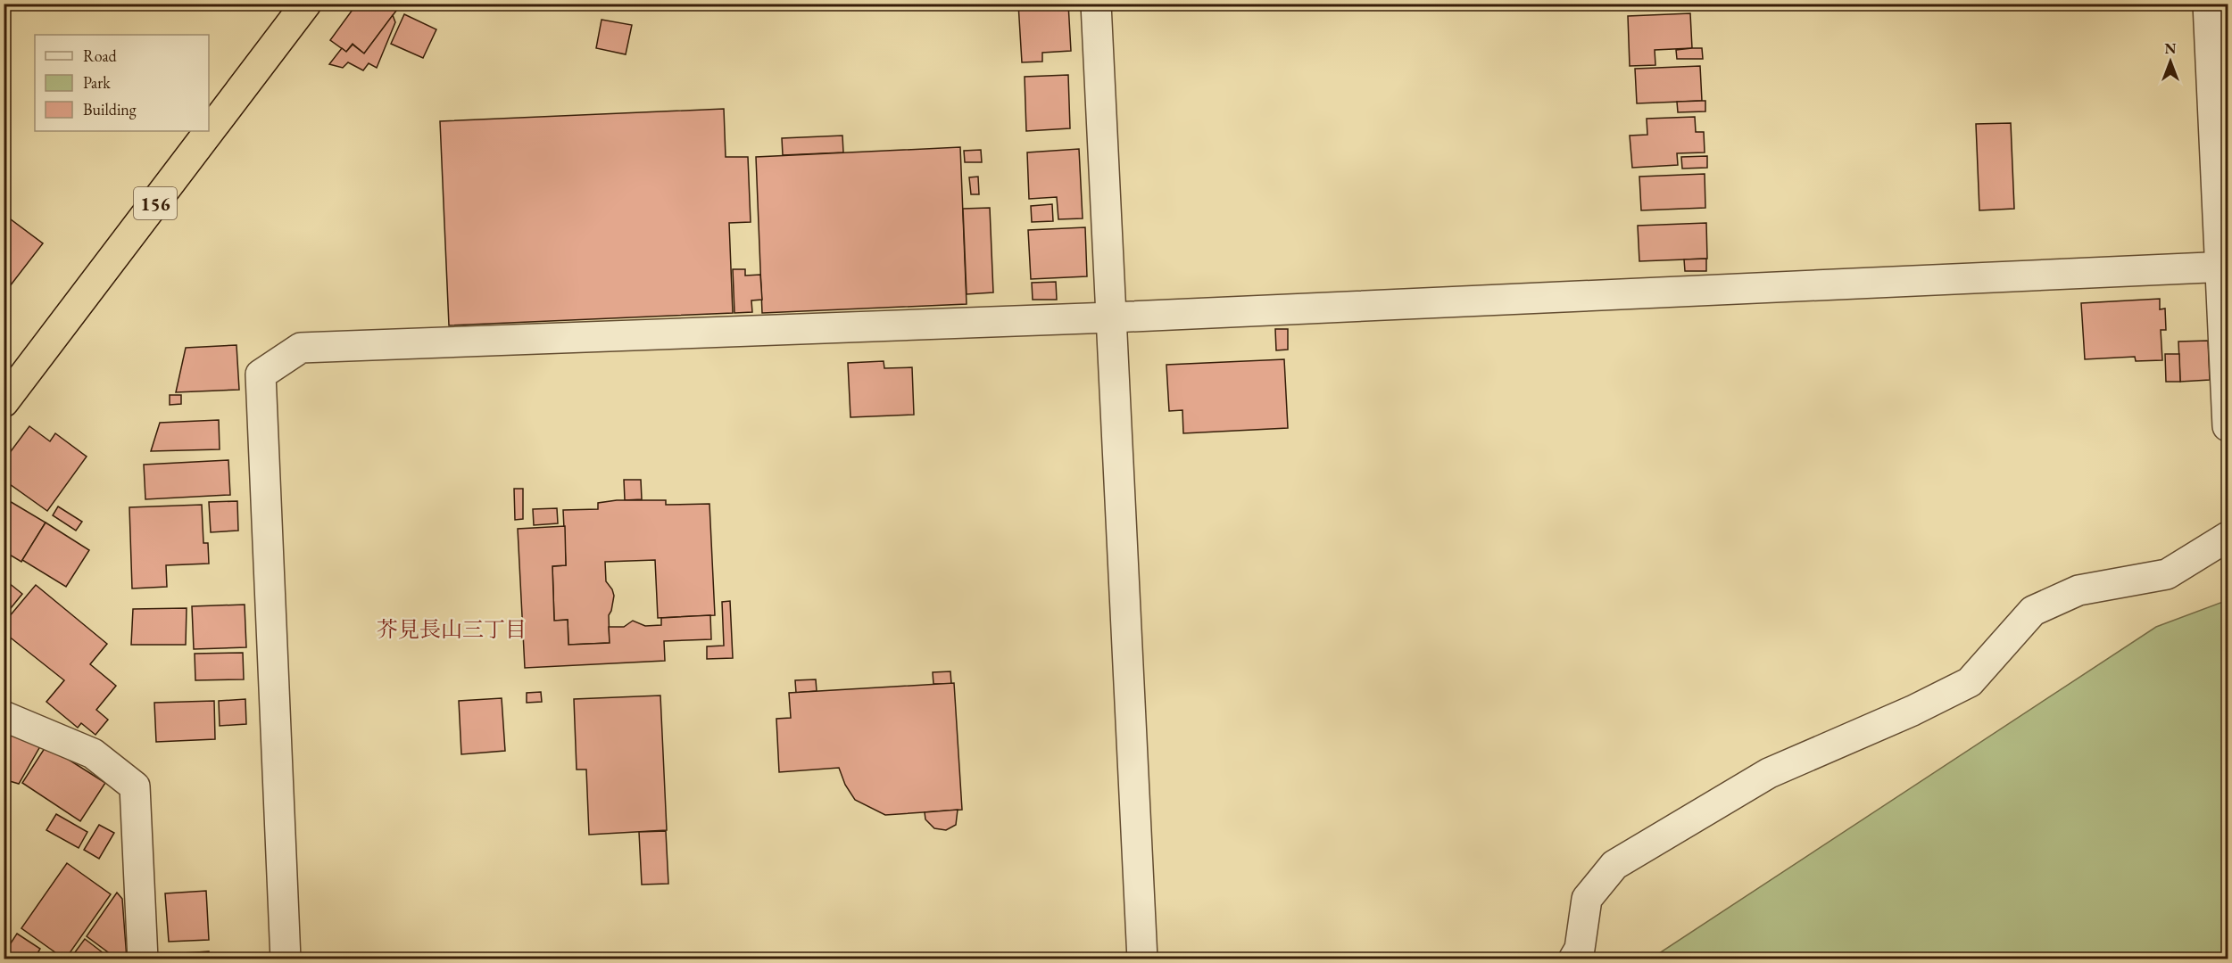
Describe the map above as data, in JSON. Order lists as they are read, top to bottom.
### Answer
{
  "streets": {
    "highway": ["156"]
  },
  "districts": ["芥見長山三丁目"],
  "legend": ["Road", "Park", "Building"],
  "north": "top"
}
